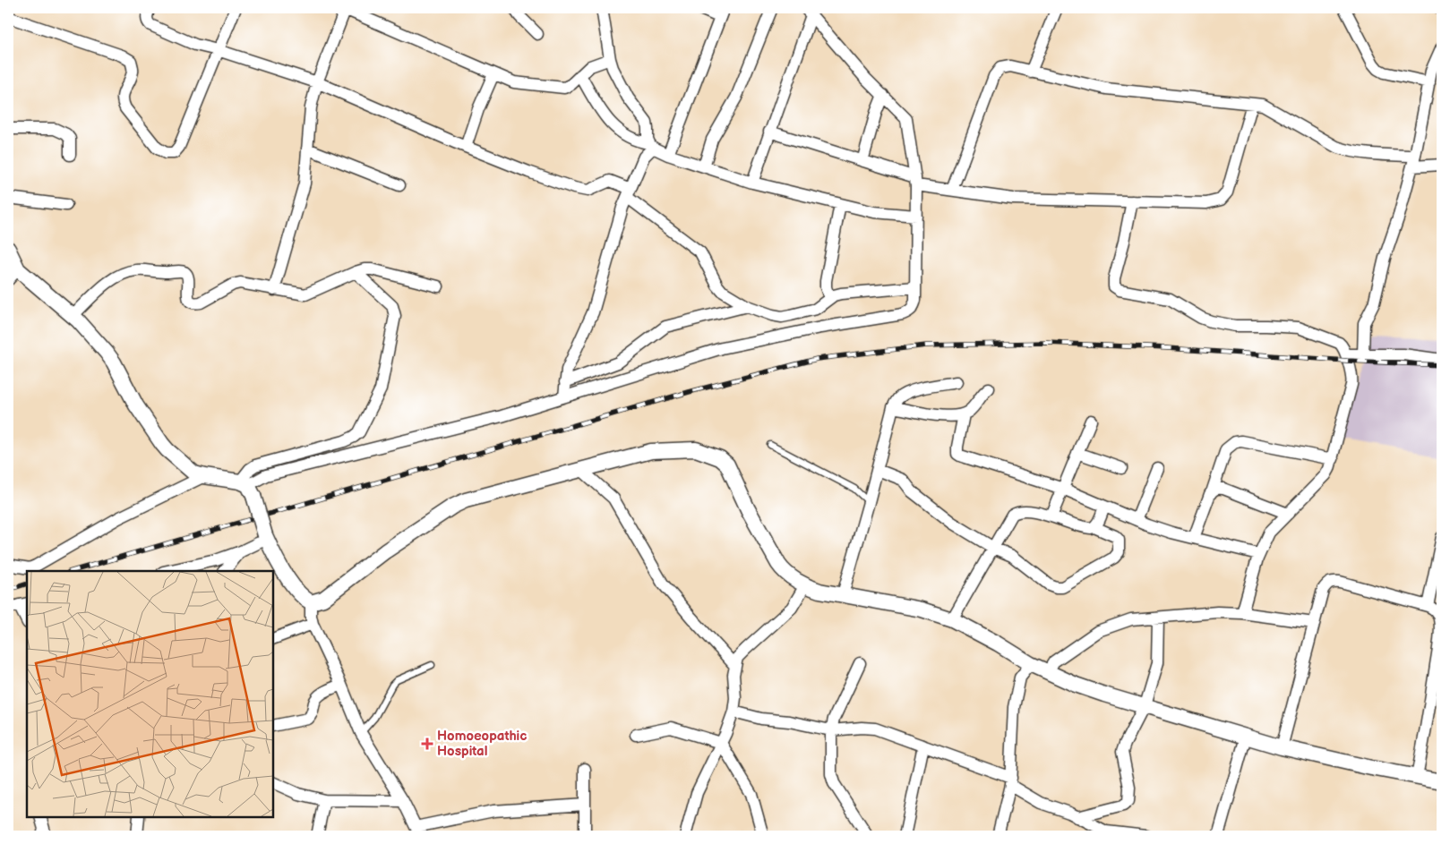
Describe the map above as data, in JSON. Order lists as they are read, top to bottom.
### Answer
{
  "places": {
    "health": ["Homoeopathic Hospital"]
  }
}
